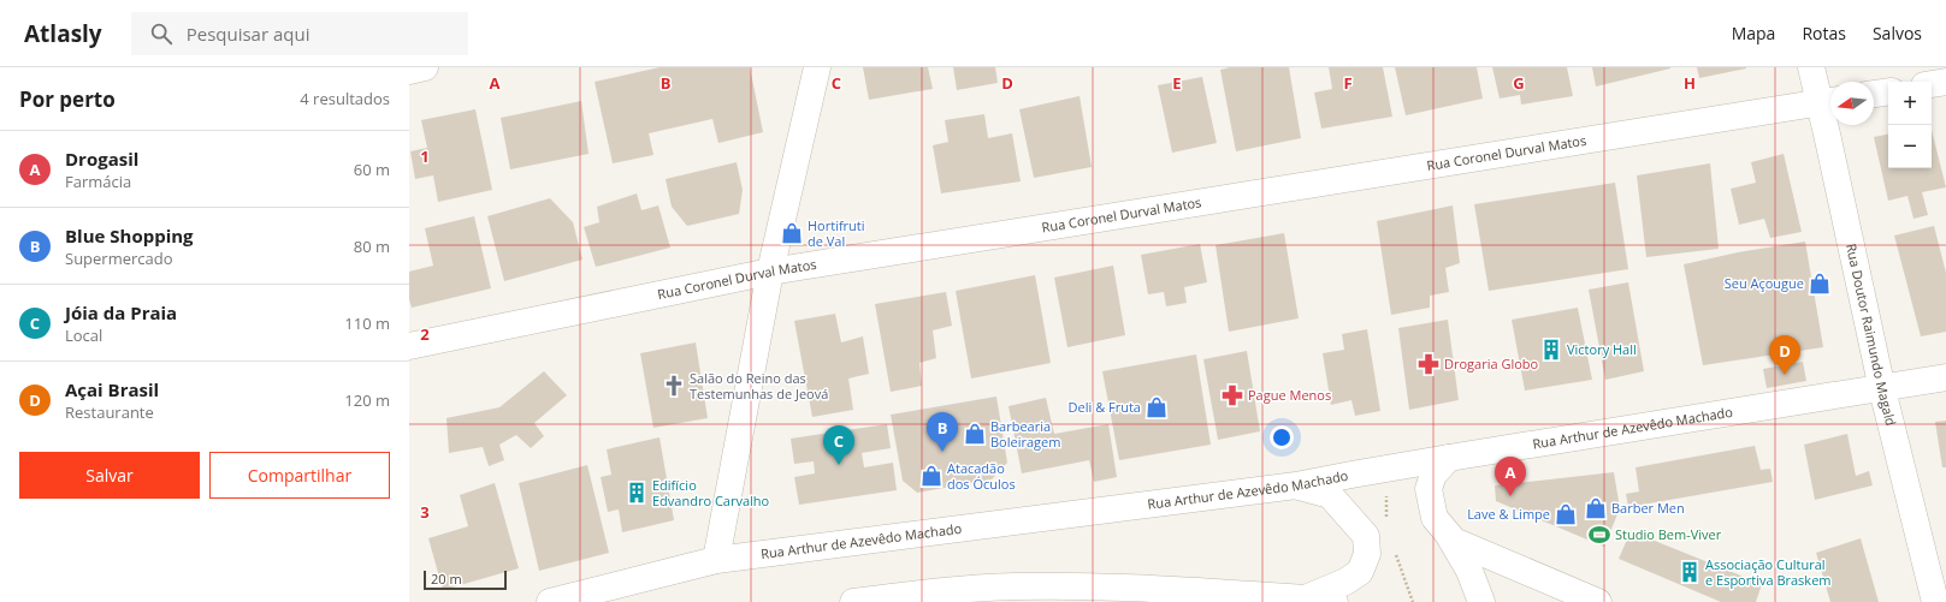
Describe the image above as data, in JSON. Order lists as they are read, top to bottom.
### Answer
{
  "streets": {
    "street": ["Rua Coronel Durval Matos", "Rua Doutor Raimundo Magald", "Rua Arthur de Azevêdo Machado"]
  },
  "crossings": [
    ["Rua Coronel Durval Matos", "Rua Doutor Raimundo Magald"],
    ["Rua Doutor Raimundo Magald", "Rua Arthur de Azevêdo Machado"]
  ],
  "places": {
    "shop": [
      "Hortifruti de Val",
      "Seu Açougue",
      "Deli & Fruta",
      "Barbearia Boleiragem",
      "Atacadão dos Óculos",
      "Barber Men",
      "Lave & Limpe"
    ],
    "building": ["Victory Hall", "Edifício Edvandro Carvalho", "Associação Cultural e Esportiva Braskem"],
    "pharmacy": ["Drogaria Globo", "Pague Menos"],
    "church": ["Salão do Reino das Testemunhas de Jeová"],
    "sports": ["Studio Bem-Viver"]
  },
  "scale_bar": "20 m",
  "north": "left",
  "page": {
    "header": "Atlasly",
    "search": "Pesquisar aqui",
    "nav": ["Mapa", "Rotas", "Salvos"],
    "heading": ["Por perto", "4 resultados"],
    "map_buttons": ["+", "−"],
    "list": [
      {
        "mark": "A",
        "name": "Drogasil",
        "note": "Farmácia",
        "value": "60 m"
      },
      {
        "mark": "B",
        "name": "Blue Shopping",
        "note": "Supermercado",
        "value": "80 m"
      },
      {
        "mark": "C",
        "name": "Jóia da Praia",
        "note": "Local",
        "value": "110 m"
      },
      {
        "mark": "D",
        "name": "Açai Brasil",
        "note": "Restaurante",
        "value": "120 m"
      }
    ],
    "pins": [
      "D",
      "B",
      "C",
      "A"
    ],
    "buttons": ["Salvar", "Compartilhar"],
    "scale": "20 m"
  },
  "grid": {
    "columns": [
      "A",
      "B",
      "C",
      "D",
      "E",
      "F",
      "G",
      "H"
    ],
    "rows": ["1", "2", "3"]
  }
}
